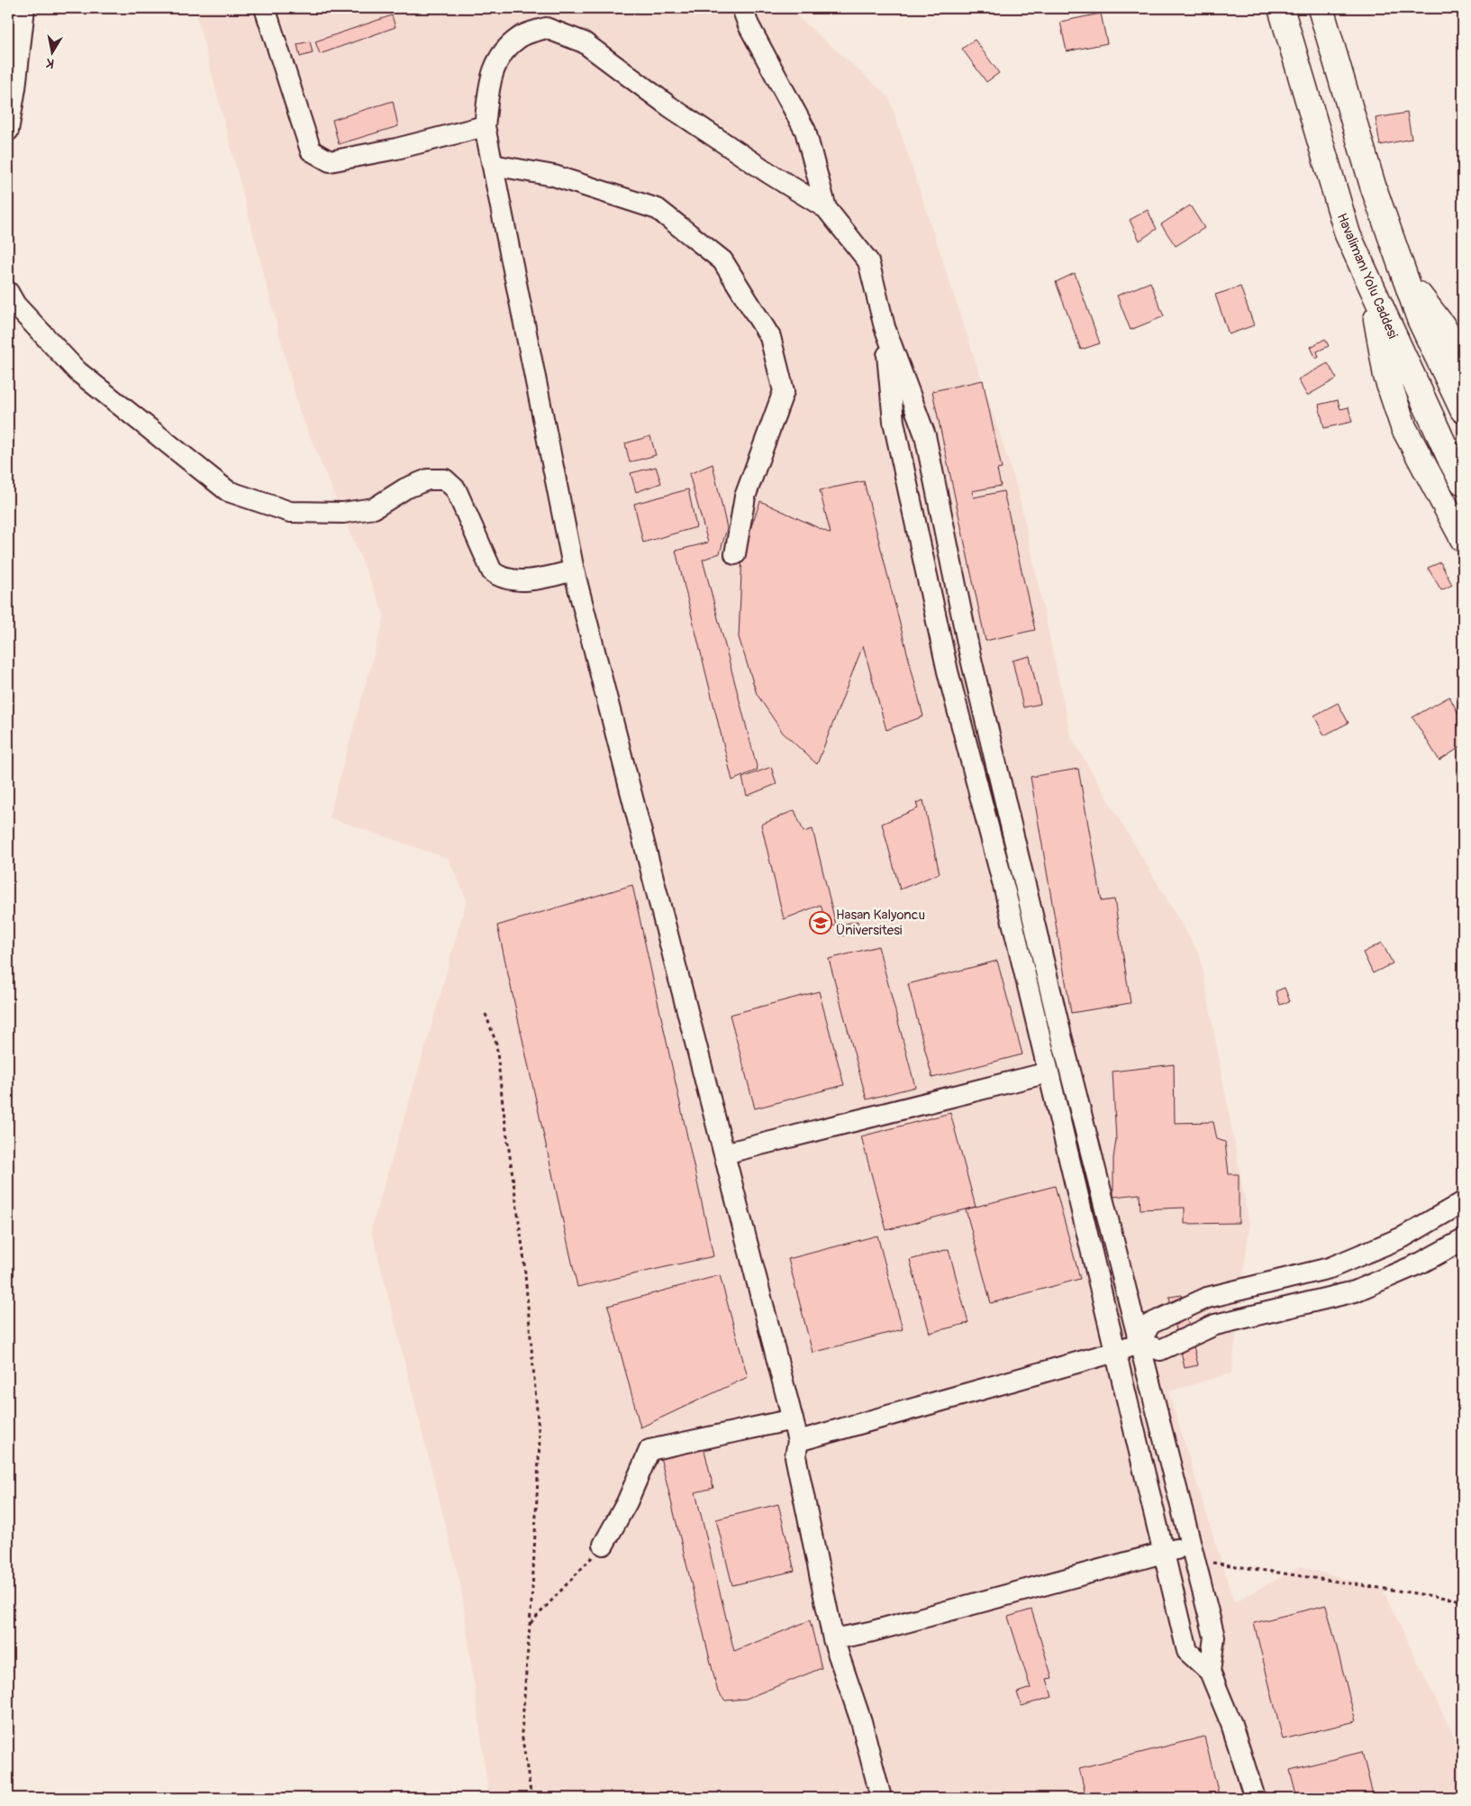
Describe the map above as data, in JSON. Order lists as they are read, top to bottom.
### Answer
{
  "streets": {
    "highway": ["Havalimanı Yolu Caddesi"]
  },
  "places": {
    "school or university": ["Hasan Kalyoncu Üniversitesi"]
  },
  "north": "bottom"
}
